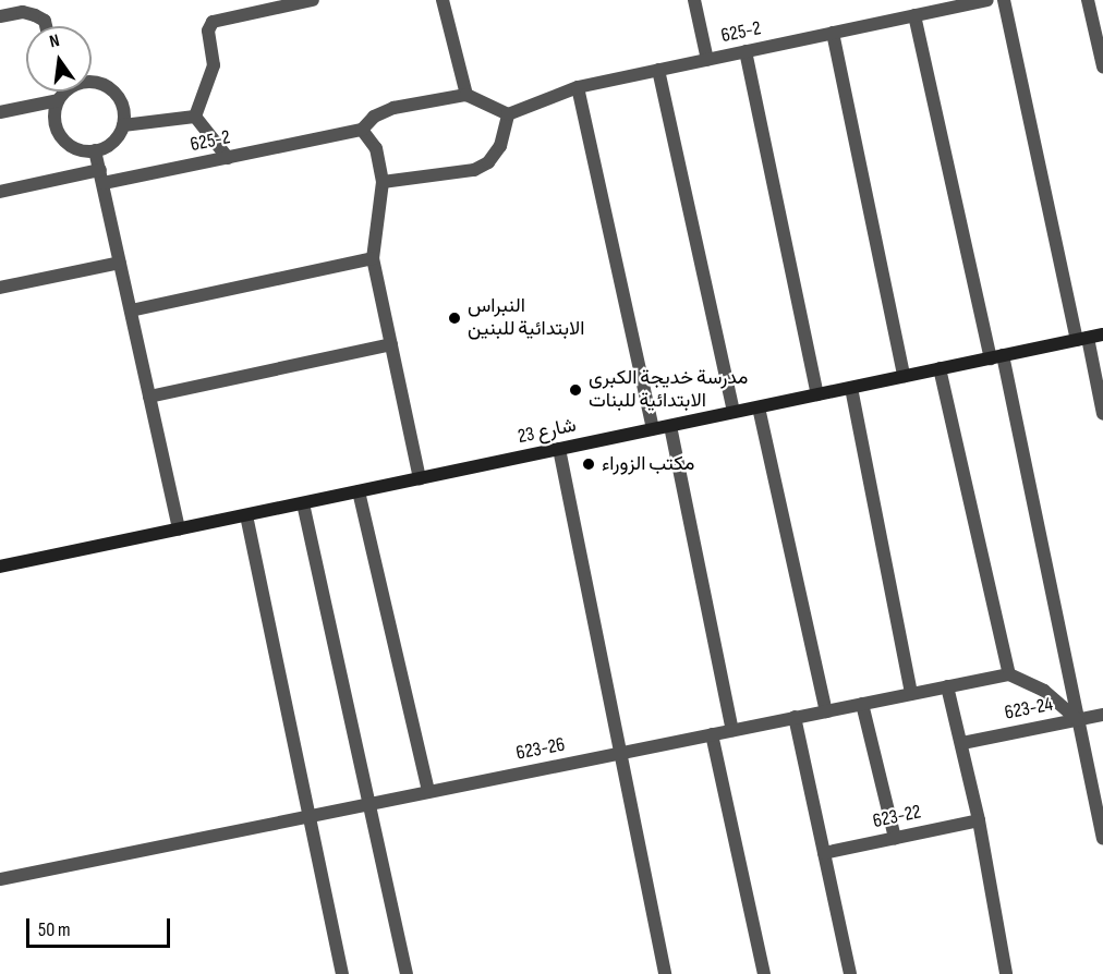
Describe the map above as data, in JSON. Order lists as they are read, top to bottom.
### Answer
{
  "streets": {
    "street": [
      "625-2",
      "شارع 23",
      "623-24",
      "623-26",
      "623-22"
    ]
  },
  "places": ["النبراس الابتدائية للبنين", "مدرسة خديجة الكبرى الابتدائية للبنات", "مكتب الزوراء"],
  "scale_bar": "50 m",
  "north": "top"
}
